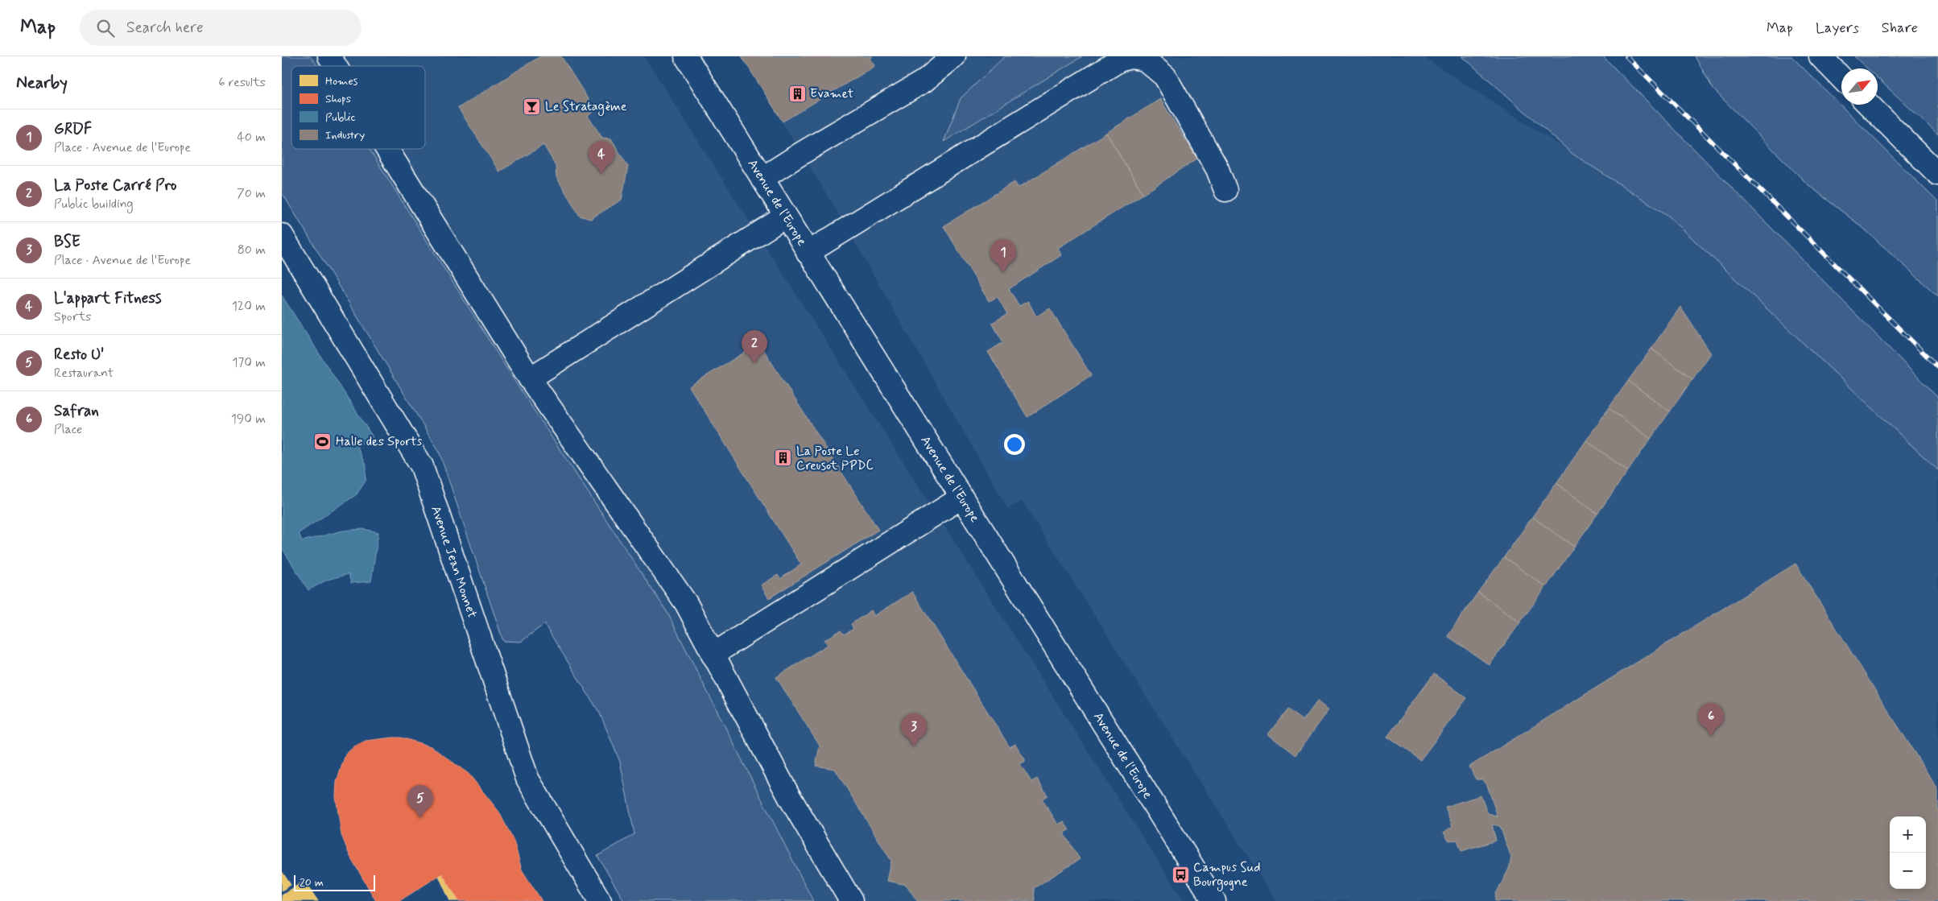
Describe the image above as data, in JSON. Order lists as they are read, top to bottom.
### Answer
{
  "streets": {
    "street": ["Avenue de l'Europe", "Avenue Jean Monnet"]
  },
  "places": {
    "building": ["Evamet", "La Poste Le Creusot PPDC"],
    "bar": ["Le Stratagème"],
    "sports": ["Halle des Sports"],
    "bus stop": ["Campus Sud Bourgogne"]
  },
  "legend": [
    "Homes",
    "Shops",
    "Public",
    "Industry"
  ],
  "scale_bar": "20 m",
  "north": "top right",
  "page": {
    "header": "Map",
    "search": "Search here",
    "nav": ["Map", "Layers", "Share"],
    "heading": ["Nearby", "6 results"],
    "list": [
      {
        "mark": "1",
        "name": "GRDF",
        "note": "Place · Avenue de l'Europe",
        "value": "40 m"
      },
      {
        "mark": "2",
        "name": "La Poste Carré Pro",
        "note": "Public building",
        "value": "70 m"
      },
      {
        "mark": "3",
        "name": "BSE",
        "note": "Place · Avenue de l'Europe",
        "value": "80 m"
      },
      {
        "mark": "4",
        "name": "L'appart Fitness",
        "note": "Sports",
        "value": "120 m"
      },
      {
        "mark": "5",
        "name": "Resto U'",
        "note": "Restaurant",
        "value": "170 m"
      },
      {
        "mark": "6",
        "name": "Safran",
        "note": "Place",
        "value": "190 m"
      }
    ],
    "pins": [
      "4",
      "1",
      "2",
      "6",
      "3",
      "5"
    ],
    "map_buttons": ["+", "−"],
    "scale": "20 m"
  }
}
